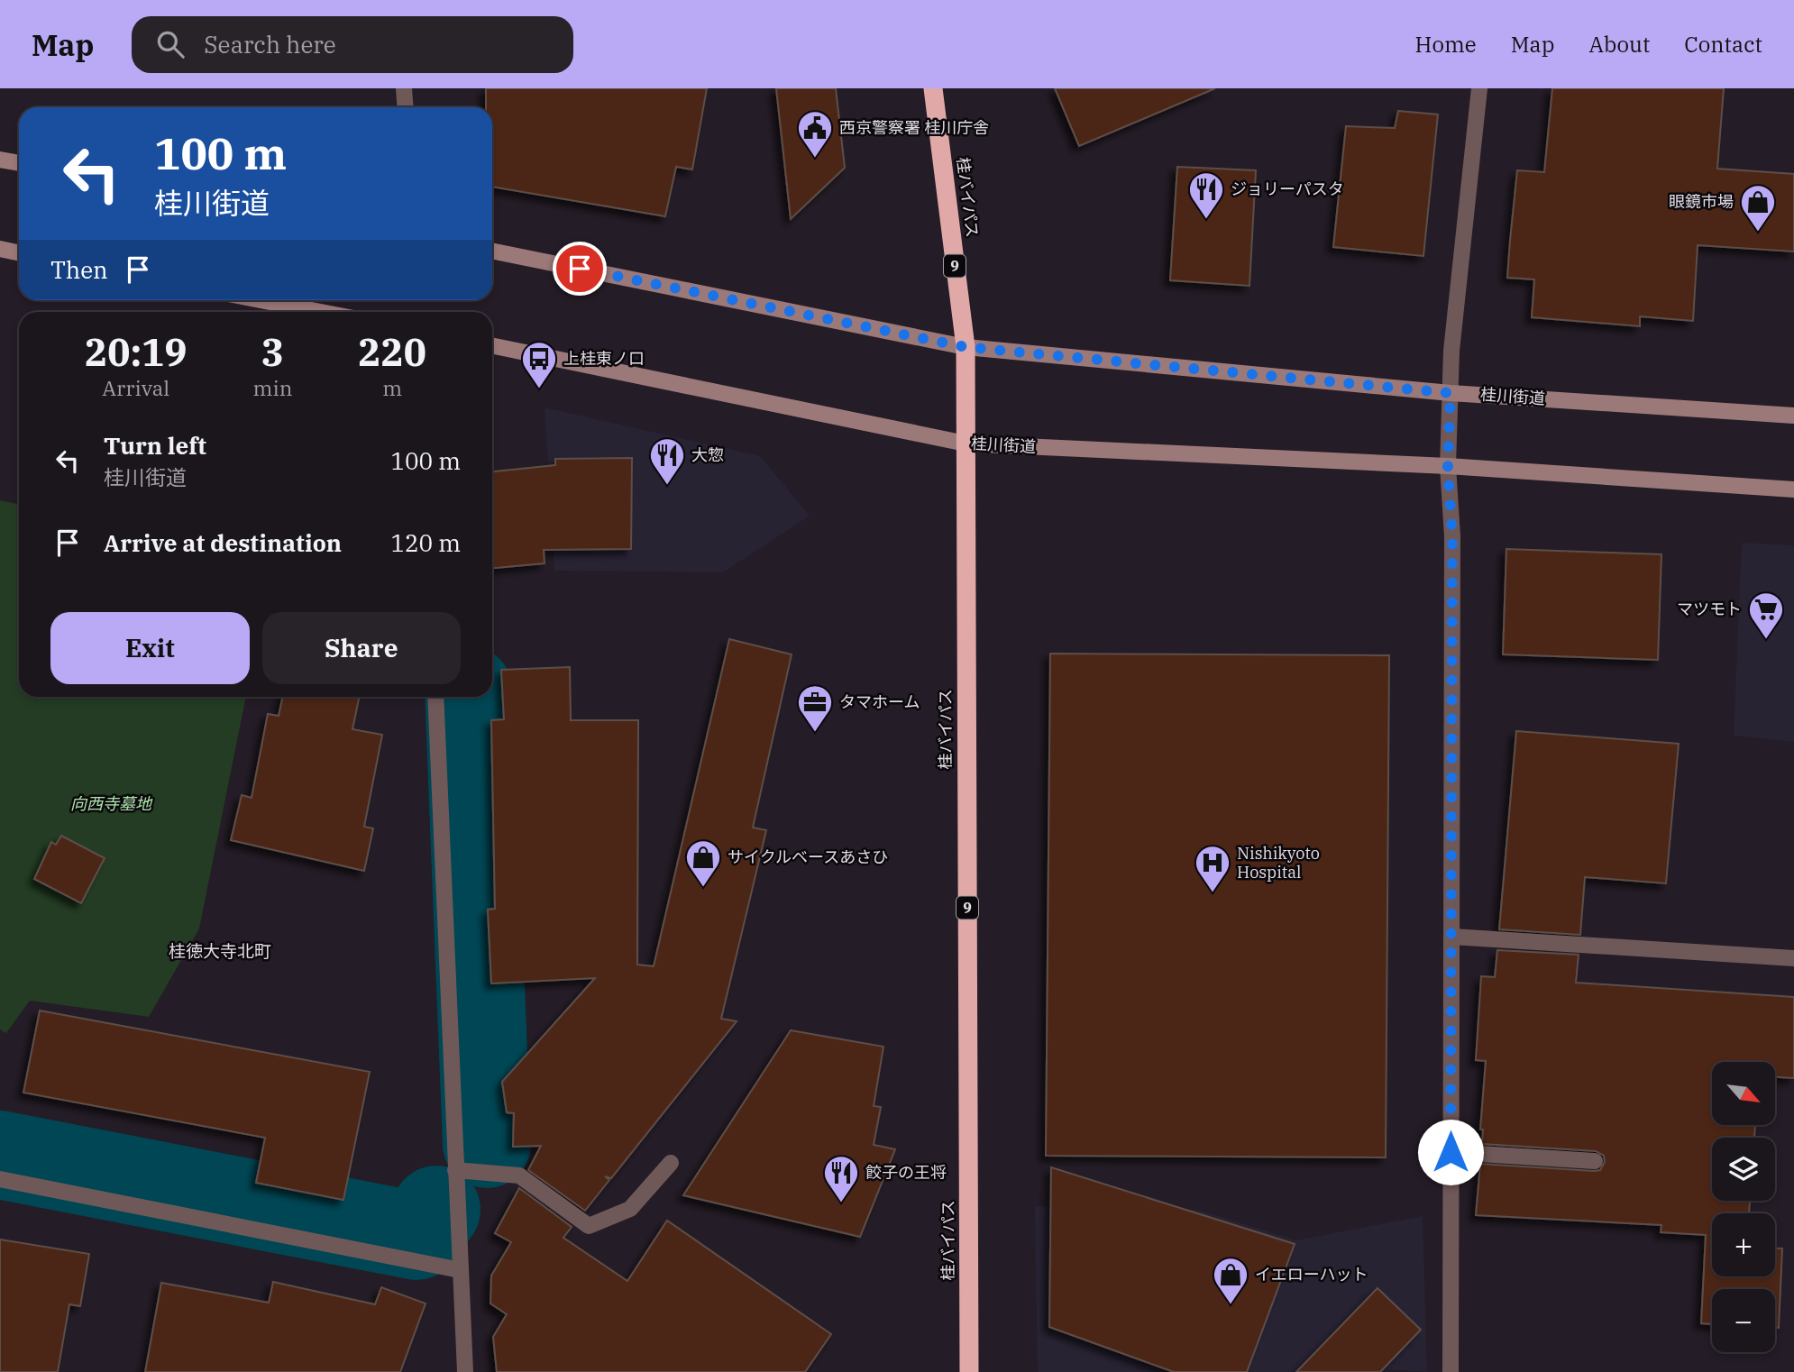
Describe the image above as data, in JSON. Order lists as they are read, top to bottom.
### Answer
{
  "streets": {
    "highway": ["桂バイパス", "9"],
    "street": ["桂川街道"]
  },
  "crossings": [
    ["桂バイパス", "桂川街道"]
  ],
  "districts": ["桂徳大寺北町"],
  "parks": ["向西寺墓地"],
  "places": {
    "public building": ["西京警察署 桂川庁舎"],
    "restaurant": ["ジョリーパスタ", "大惣", "餃子の王将"],
    "shop": ["眼鏡市場", "サイクルベースあさひ", "イエローハット"],
    "bus stop": ["上桂東ノ口"],
    "supermarket": ["マツモト"],
    "office": ["タマホーム"],
    "hospital": ["Nishikyoto Hospital"]
  },
  "north": "bottom right",
  "page": {
    "header": "Map",
    "search": "Search here",
    "nav": [
      "Home",
      "Map",
      "About",
      "Contact"
    ],
    "turn": ["100 m", "桂川街道"],
    "then": "Then",
    "eta": [
      "20:19",
      "Arrival",
      "3",
      "min",
      "220",
      "m"
    ],
    "list": [
      {
        "name": "Turn left",
        "note": "桂川街道",
        "value": "100 m"
      },
      {
        "name": "Arrive at destination",
        "value": "120 m"
      }
    ],
    "buttons": ["Exit", "Share"],
    "map_buttons": ["+", "−"]
  }
}
